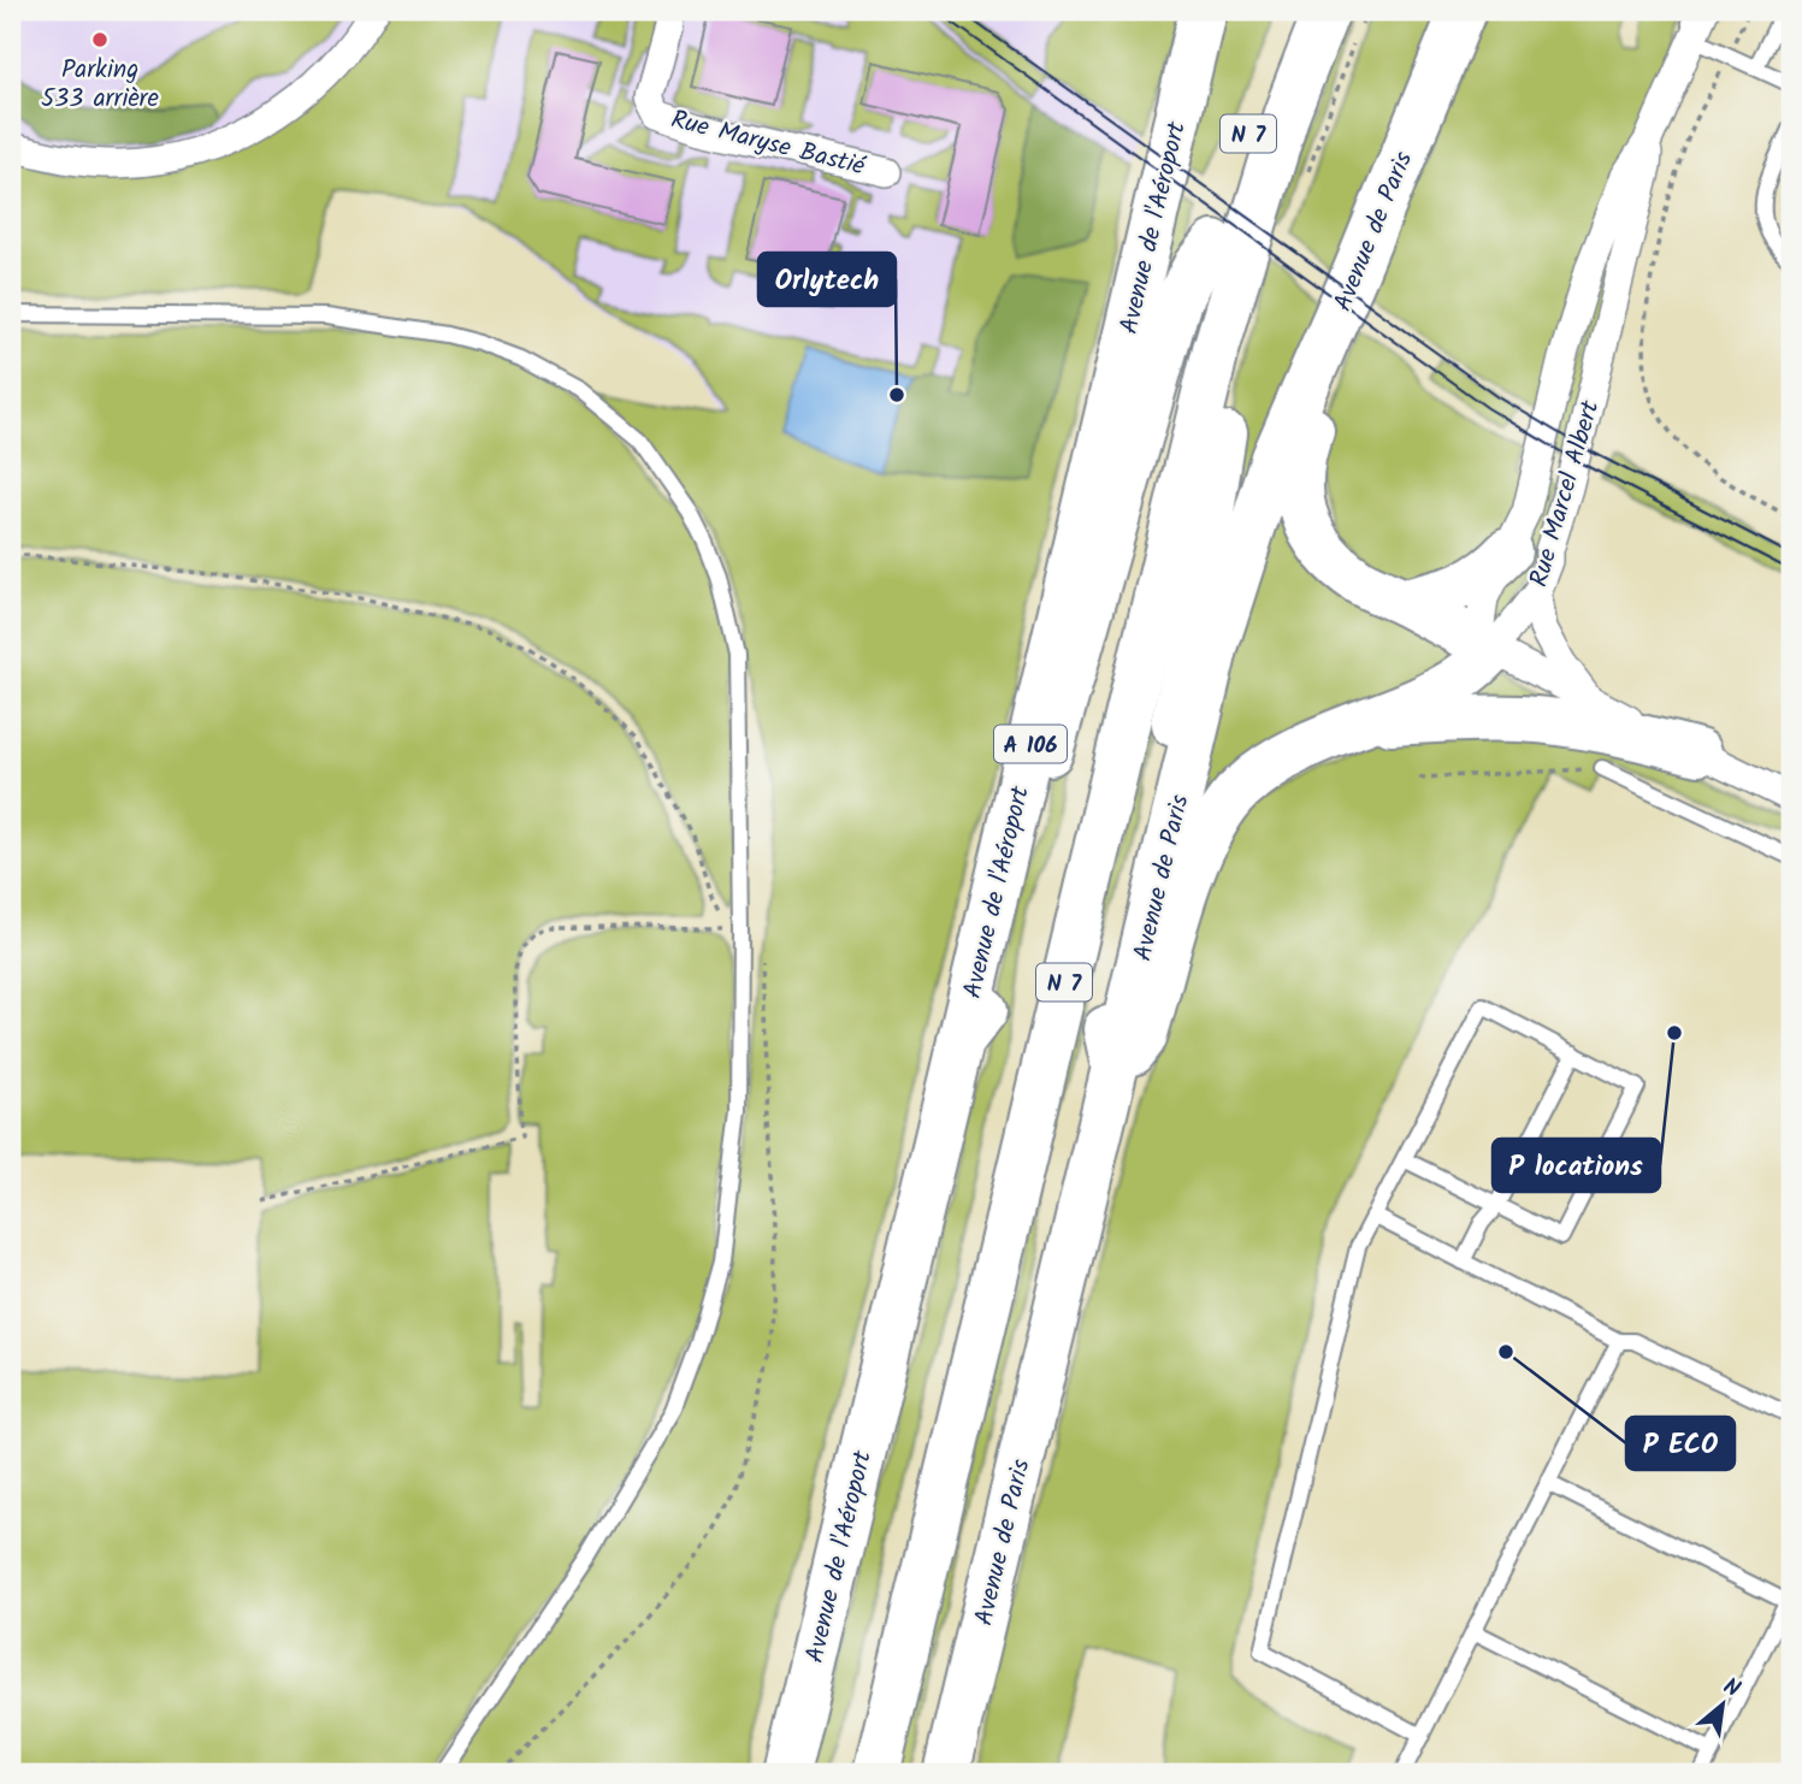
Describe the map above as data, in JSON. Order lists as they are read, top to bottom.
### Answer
{
  "streets": {
    "highway": [
      "N 7",
      "Avenue de l'Aéroport",
      "Avenue de Paris",
      "A 106"
    ],
    "street": ["Rue Maryse Bastié", "Rue Marcel Albert"]
  },
  "places": [
    "Parking 533 arrière",
    "Orlytech",
    "P locations",
    "P ECO"
  ],
  "north": "top right"
}
